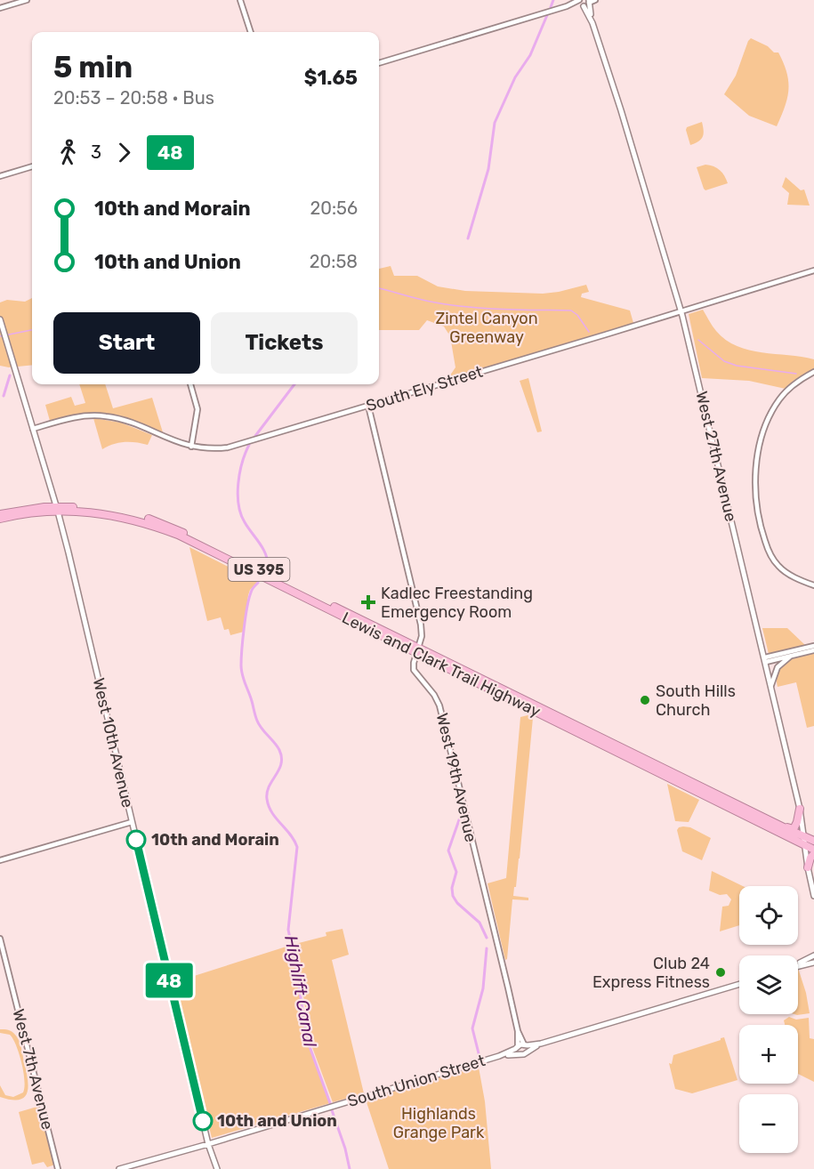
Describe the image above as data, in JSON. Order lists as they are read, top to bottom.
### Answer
{
  "streets": {
    "highway": ["US 395", "Lewis and Clark Trail Highway"],
    "main road": ["West 27th Avenue", "West 10th Avenue", "South Union Street"],
    "street": ["South Ely Street", "West 19th Avenue", "West 7th Avenue"]
  },
  "crossings": [
    ["South Ely Street", "West 27th Avenue"],
    ["South Ely Street", "West 10th Avenue"],
    ["South Ely Street", "West 19th Avenue"],
    ["West 27th Avenue", "Lewis and Clark Trail Highway"],
    ["US 395", "Lewis and Clark Trail Highway"],
    ["US 395", "West 10th Avenue"],
    ["Lewis and Clark Trail Highway", "West 10th Avenue"],
    ["Lewis and Clark Trail Highway", "West 19th Avenue"],
    ["West 10th Avenue", "South Union Street"],
    ["West 19th Avenue", "South Union Street"]
  ],
  "water": ["Highlift Canal"],
  "parks": ["Zintel Canyon Greenway", "Highlands Grange Park"],
  "places": {
    "health": ["Kadlec Freestanding Emergency Room"],
    "other": [
      "South Hills Church",
      "10th and Morain",
      "Club 24 Express Fitness",
      "10th and Union"
    ]
  },
  "lines": ["bus line 48"],
  "page": {
    "on_map": "48",
    "heading": ["5 min", "20:53 – 20:58 · Bus", "$1.65"],
    "legs": ["3", "48"],
    "list": [
      {
        "name": "10th and Morain",
        "value": "20:56"
      },
      {
        "name": "10th and Union",
        "value": "20:58"
      }
    ],
    "buttons": ["Start", "Tickets"],
    "map_buttons": ["+", "−"]
  }
}
